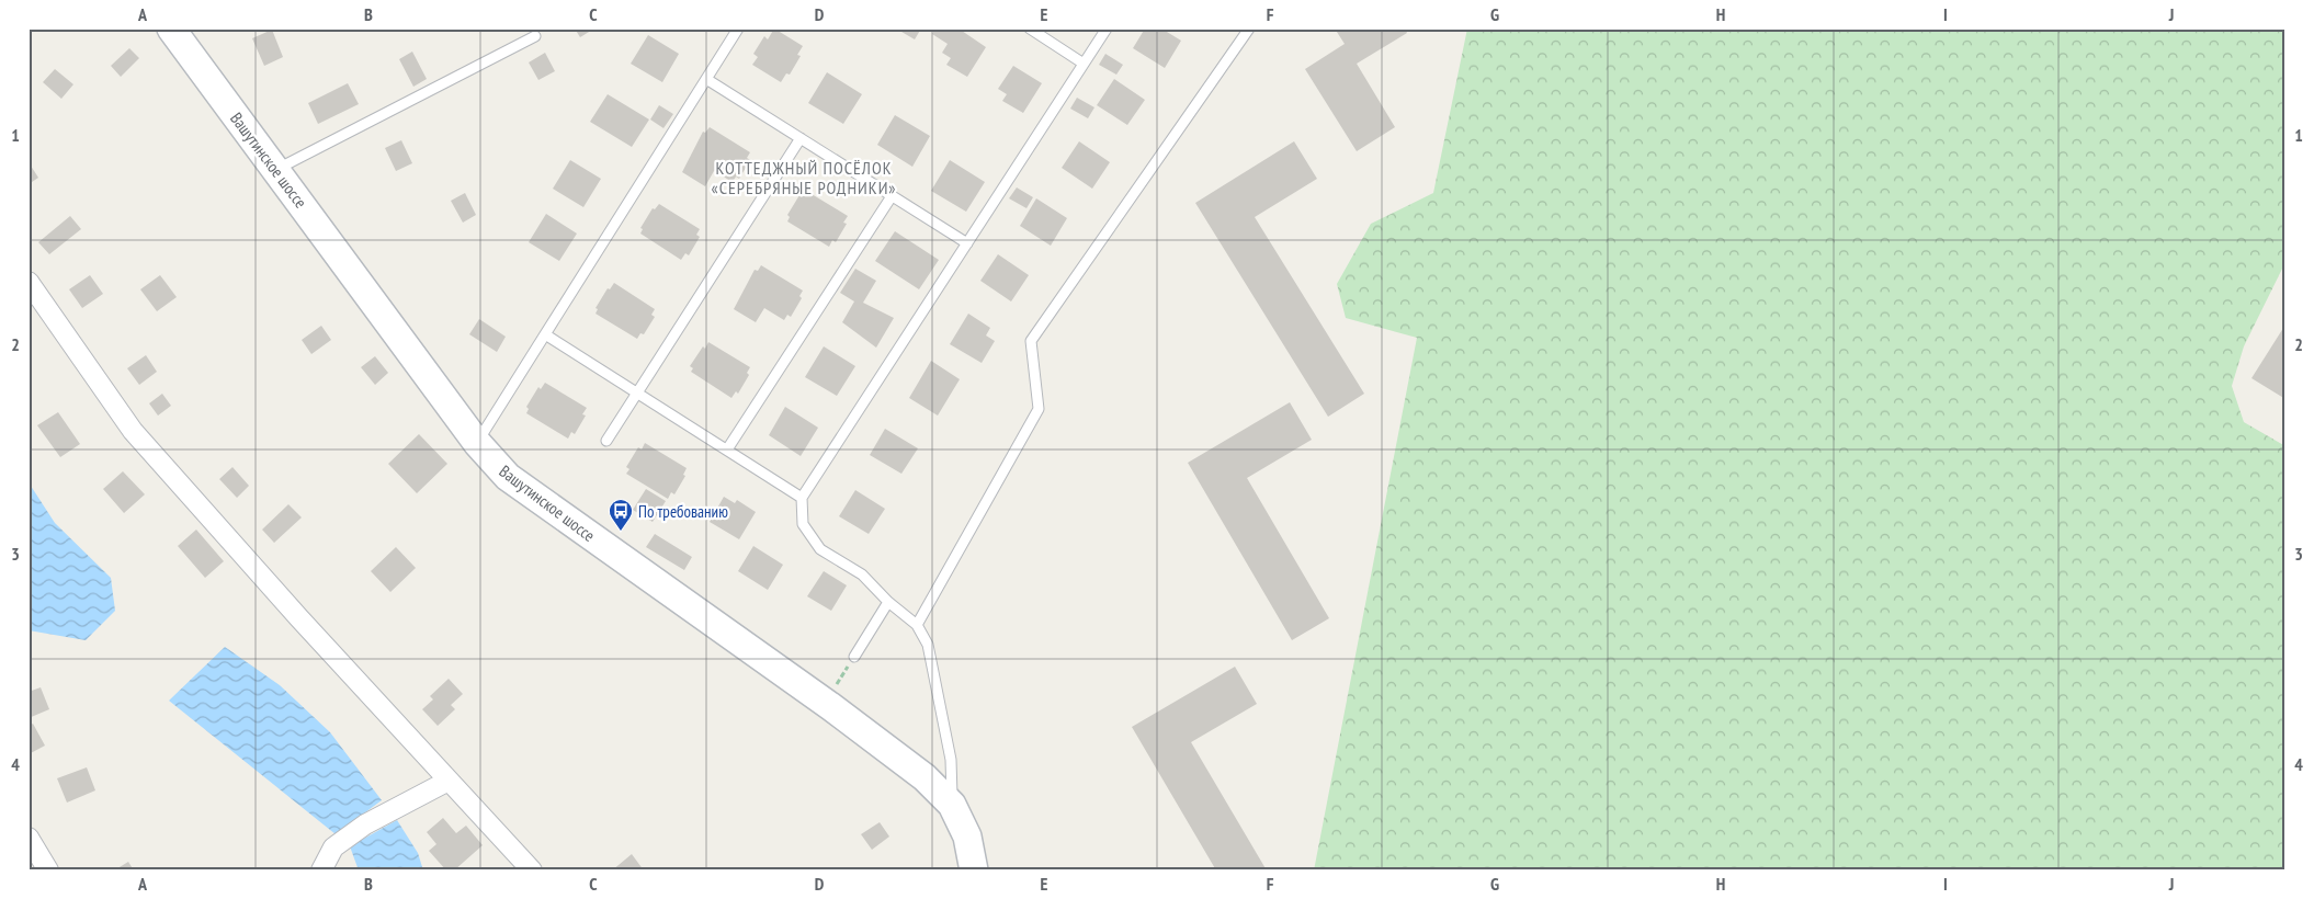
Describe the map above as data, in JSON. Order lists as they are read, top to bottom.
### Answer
{
  "streets": {
    "street": ["Вашутинское шоссе"]
  },
  "districts": ["КОТТЕДЖНЫЙ ПОСЁЛОК «СЕРЕБРЯНЫЕ РОДНИКИ»"],
  "places": {
    "bus stop": ["По требованию"]
  },
  "grid": {
    "columns": [
      "A",
      "B",
      "C",
      "D",
      "E",
      "F",
      "G",
      "H",
      "I",
      "J"
    ],
    "rows": [
      "1",
      "2",
      "3",
      "4"
    ]
  }
}
